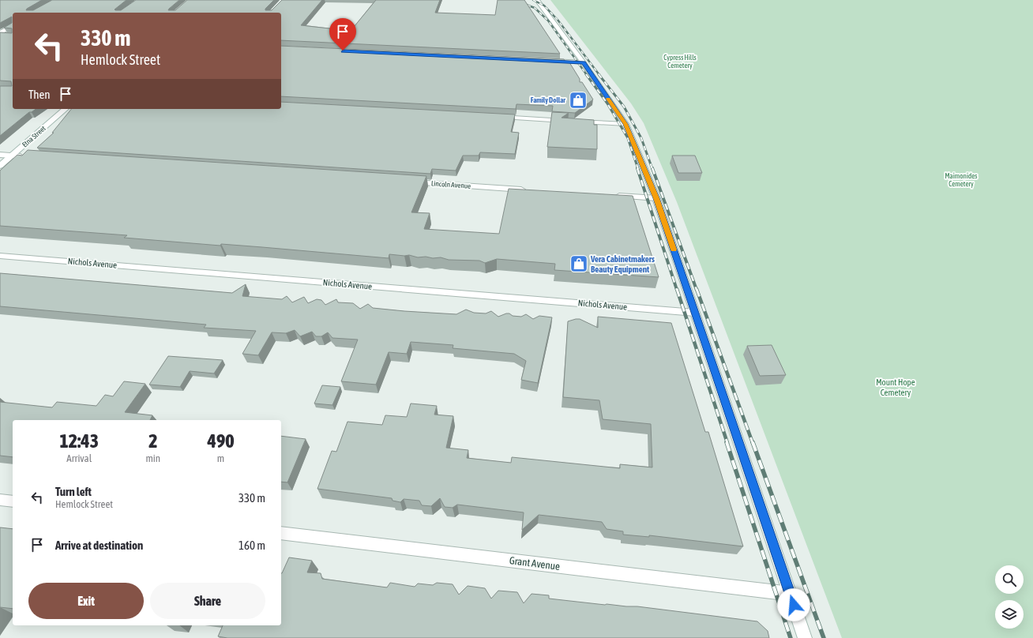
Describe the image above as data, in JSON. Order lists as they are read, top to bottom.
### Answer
{
  "streets": {
    "street": [
      "Etna Street",
      "Lincoln Avenue",
      "Nichols Avenue",
      "Grant Avenue"
    ]
  },
  "parks": ["Cypress Hills Cemetery", "Maimonides Cemetery", "Mount Hope Cemetery"],
  "places": {
    "shop": ["Family Dollar", "Vera Cabinetmakers Beauty Equipment"]
  },
  "page": {
    "turn": ["330 m", "Hemlock Street"],
    "then": "Then",
    "eta": [
      "12:43",
      "Arrival",
      "2",
      "min",
      "490",
      "m"
    ],
    "list": [
      {
        "name": "Turn left",
        "note": "Hemlock Street",
        "value": "330 m"
      },
      {
        "name": "Arrive at destination",
        "value": "160 m"
      }
    ],
    "buttons": ["Exit", "Share"]
  }
}
